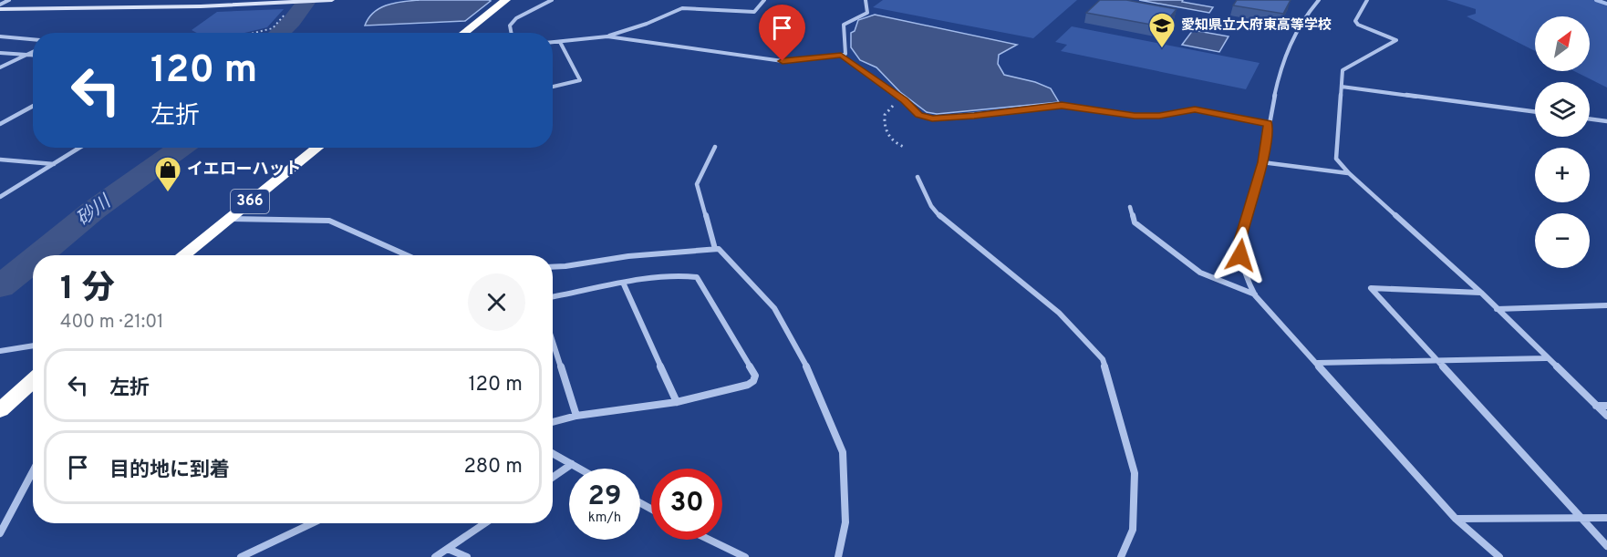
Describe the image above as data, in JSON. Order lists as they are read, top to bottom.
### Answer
{
  "streets": {
    "highway": ["366"]
  },
  "water": ["砂川"],
  "places": {
    "school or university": ["愛知県立大府東高等学校"],
    "shop": ["イエローハット"]
  },
  "north": "top right",
  "page": {
    "map_buttons": ["+", "−"],
    "turn": ["120 m", "左折"],
    "heading": ["1 分", "400 m · 21:01"],
    "list": [
      {
        "name": "左折",
        "value": "120 m"
      },
      {
        "name": "目的地に到着",
        "value": "280 m"
      }
    ],
    "speed": "29 km/h",
    "limit": "30"
  }
}
